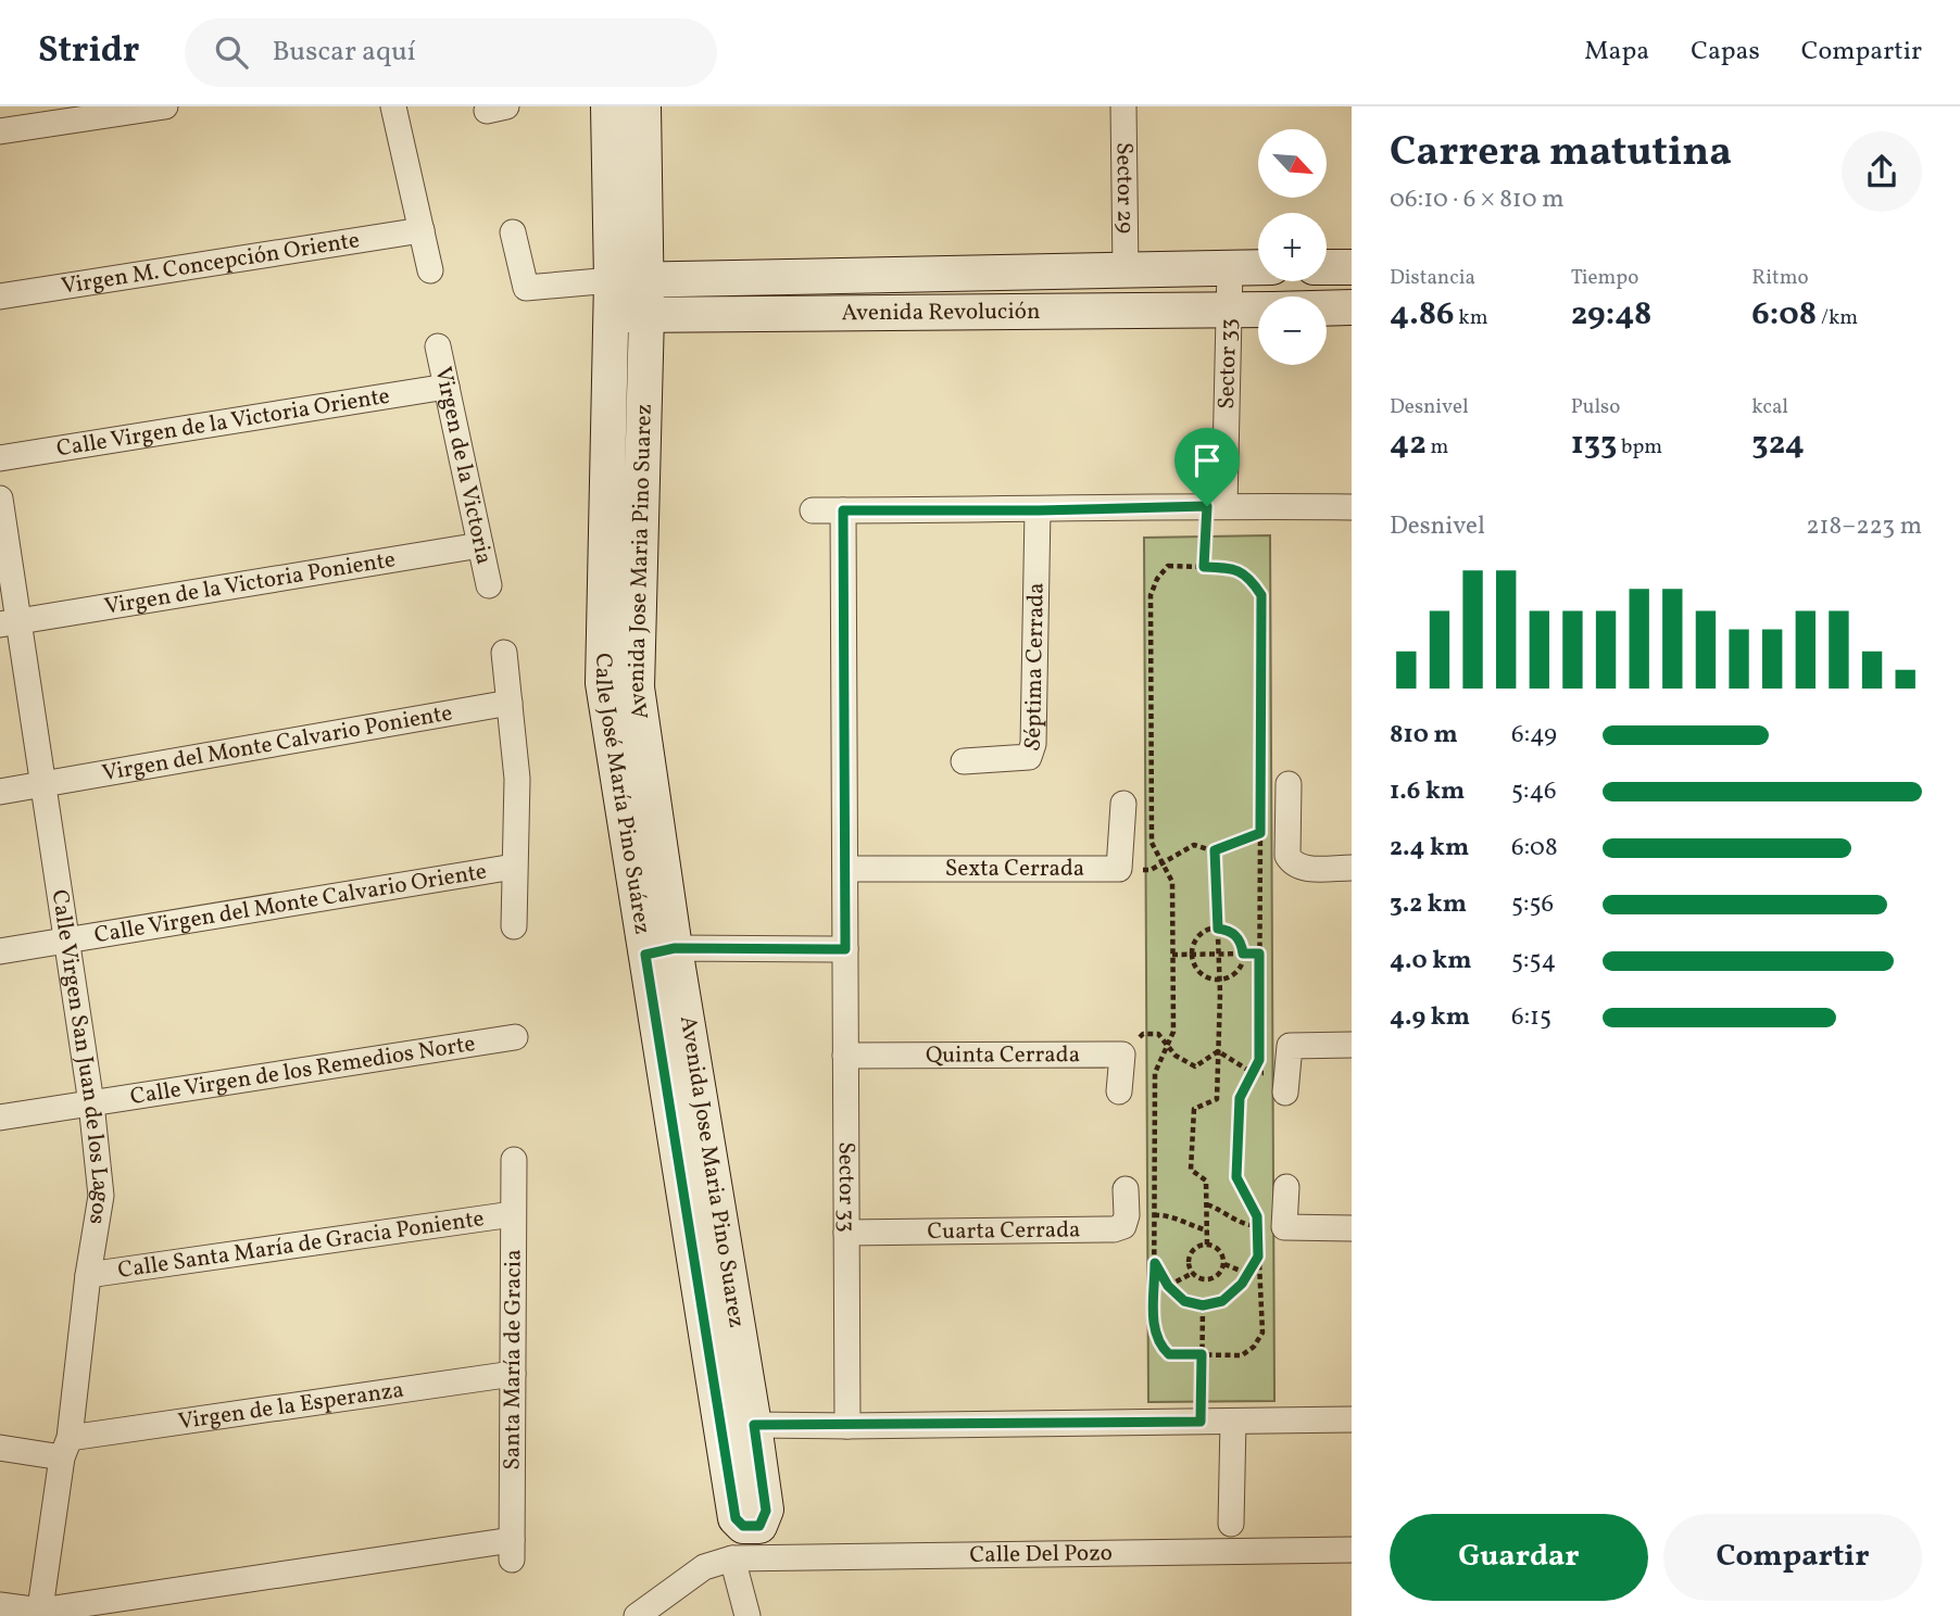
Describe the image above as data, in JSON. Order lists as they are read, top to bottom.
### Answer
{
  "streets": {
    "street": [
      "Sector 29",
      "Virgen M. Concepción Oriente",
      "Avenida Revolución",
      "Sector 33",
      "Calle Virgen de la Victoria Oriente",
      "Virgen de la Victoria",
      "Avenida Jose Maria Pino Suarez",
      "Virgen de la Victoria Poniente",
      "Séptima Cerrada",
      "Virgen del Monte Calvario Poniente",
      "Calle José María Pino Suárez",
      "Sexta Cerrada",
      "Calle Virgen del Monte Calvario Oriente",
      "Quinta Cerrada",
      "Calle Virgen San Juan de los Lagos",
      "Calle Virgen de los Remedios Norte",
      "Cuarta Cerrada",
      "Calle Santa María de Gracia Poniente",
      "Santa María de Gracia",
      "Virgen de la Esperanza",
      "Calle Del Pozo"
    ]
  },
  "crossings": [
    ["Sector 29", "Avenida Revolución"],
    ["Avenida Revolución", "Sector 33"],
    ["Avenida Revolución", "Avenida Jose Maria Pino Suarez"],
    ["Avenida Revolución", "Calle José María Pino Suárez"],
    ["Sector 33", "Sexta Cerrada"],
    ["Sector 33", "Quinta Cerrada"],
    ["Sector 33", "Cuarta Cerrada"],
    ["Calle Virgen de la Victoria Oriente", "Virgen de la Victoria"],
    ["Virgen de la Victoria", "Virgen de la Victoria Poniente"],
    ["Avenida Jose Maria Pino Suarez", "Calle José María Pino Suárez"],
    ["Virgen de la Victoria Poniente", "Calle Virgen San Juan de los Lagos"],
    ["Virgen del Monte Calvario Poniente", "Calle Virgen San Juan de los Lagos"],
    ["Calle Virgen del Monte Calvario Oriente", "Calle Virgen San Juan de los Lagos"],
    ["Calle Virgen San Juan de los Lagos", "Calle Virgen de los Remedios Norte"],
    ["Calle Virgen San Juan de los Lagos", "Calle Santa María de Gracia Poniente"],
    ["Calle Virgen San Juan de los Lagos", "Santa María de Gracia"],
    ["Calle Virgen San Juan de los Lagos", "Virgen de la Esperanza"],
    ["Calle Santa María de Gracia Poniente", "Santa María de Gracia"],
    ["Santa María de Gracia", "Virgen de la Esperanza"]
  ],
  "north": "bottom right",
  "page": {
    "header": "Stridr",
    "search": "Buscar aquí",
    "nav": ["Mapa", "Capas", "Compartir"],
    "heading": ["Carrera matutina", "06:10 · 6 × 810 m"],
    "map_buttons": ["+", "−"],
    "stats": [
      ["Distancia", "4.86 km"],
      ["Tiempo", "29:48"],
      ["Ritmo", "6:08 /km"],
      ["Desnivel", "42 m"],
      ["Pulso", "133 bpm"],
      ["kcal", "324"]
    ],
    "chart": ["Desnivel", "218–223 m"],
    "list": [
      {
        "name": "810 m",
        "note": "6:49"
      },
      {
        "name": "1.6 km",
        "note": "5:46"
      },
      {
        "name": "2.4 km",
        "note": "6:08"
      },
      {
        "name": "3.2 km",
        "note": "5:56"
      },
      {
        "name": "4.0 km",
        "note": "5:54"
      },
      {
        "name": "4.9 km",
        "note": "6:15"
      }
    ],
    "buttons": ["Guardar", "Compartir"]
  }
}
